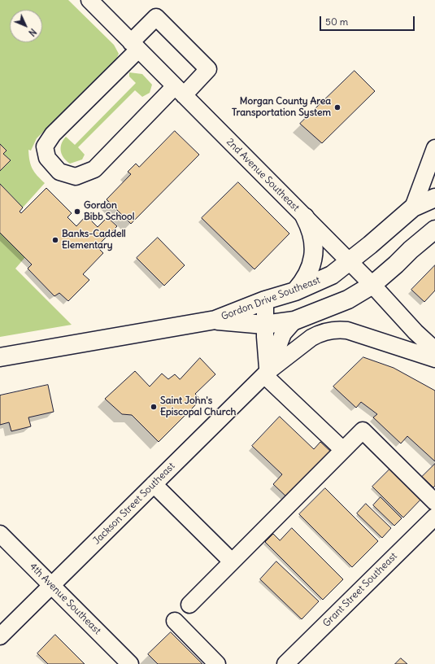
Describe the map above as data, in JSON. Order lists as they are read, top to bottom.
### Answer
{
  "streets": {
    "main road": ["Gordon Drive Southeast"],
    "street": [
      "2nd Avenue Southeast",
      "Jackson Street Southeast",
      "Grant Street Southeast",
      "4th Avenue Southeast"
    ]
  },
  "crossings": [
    ["2nd Avenue Southeast", "Gordon Drive Southeast"],
    ["Gordon Drive Southeast", "Jackson Street Southeast"],
    ["Jackson Street Southeast", "4th Avenue Southeast"]
  ],
  "places": [
    "Morgan County Area Transportation System",
    "Gordon Bibb School",
    "Banks-Caddell Elementary",
    "Saint John's Episcopal Church"
  ],
  "scale_bar": "50 m",
  "north": "bottom right"
}
